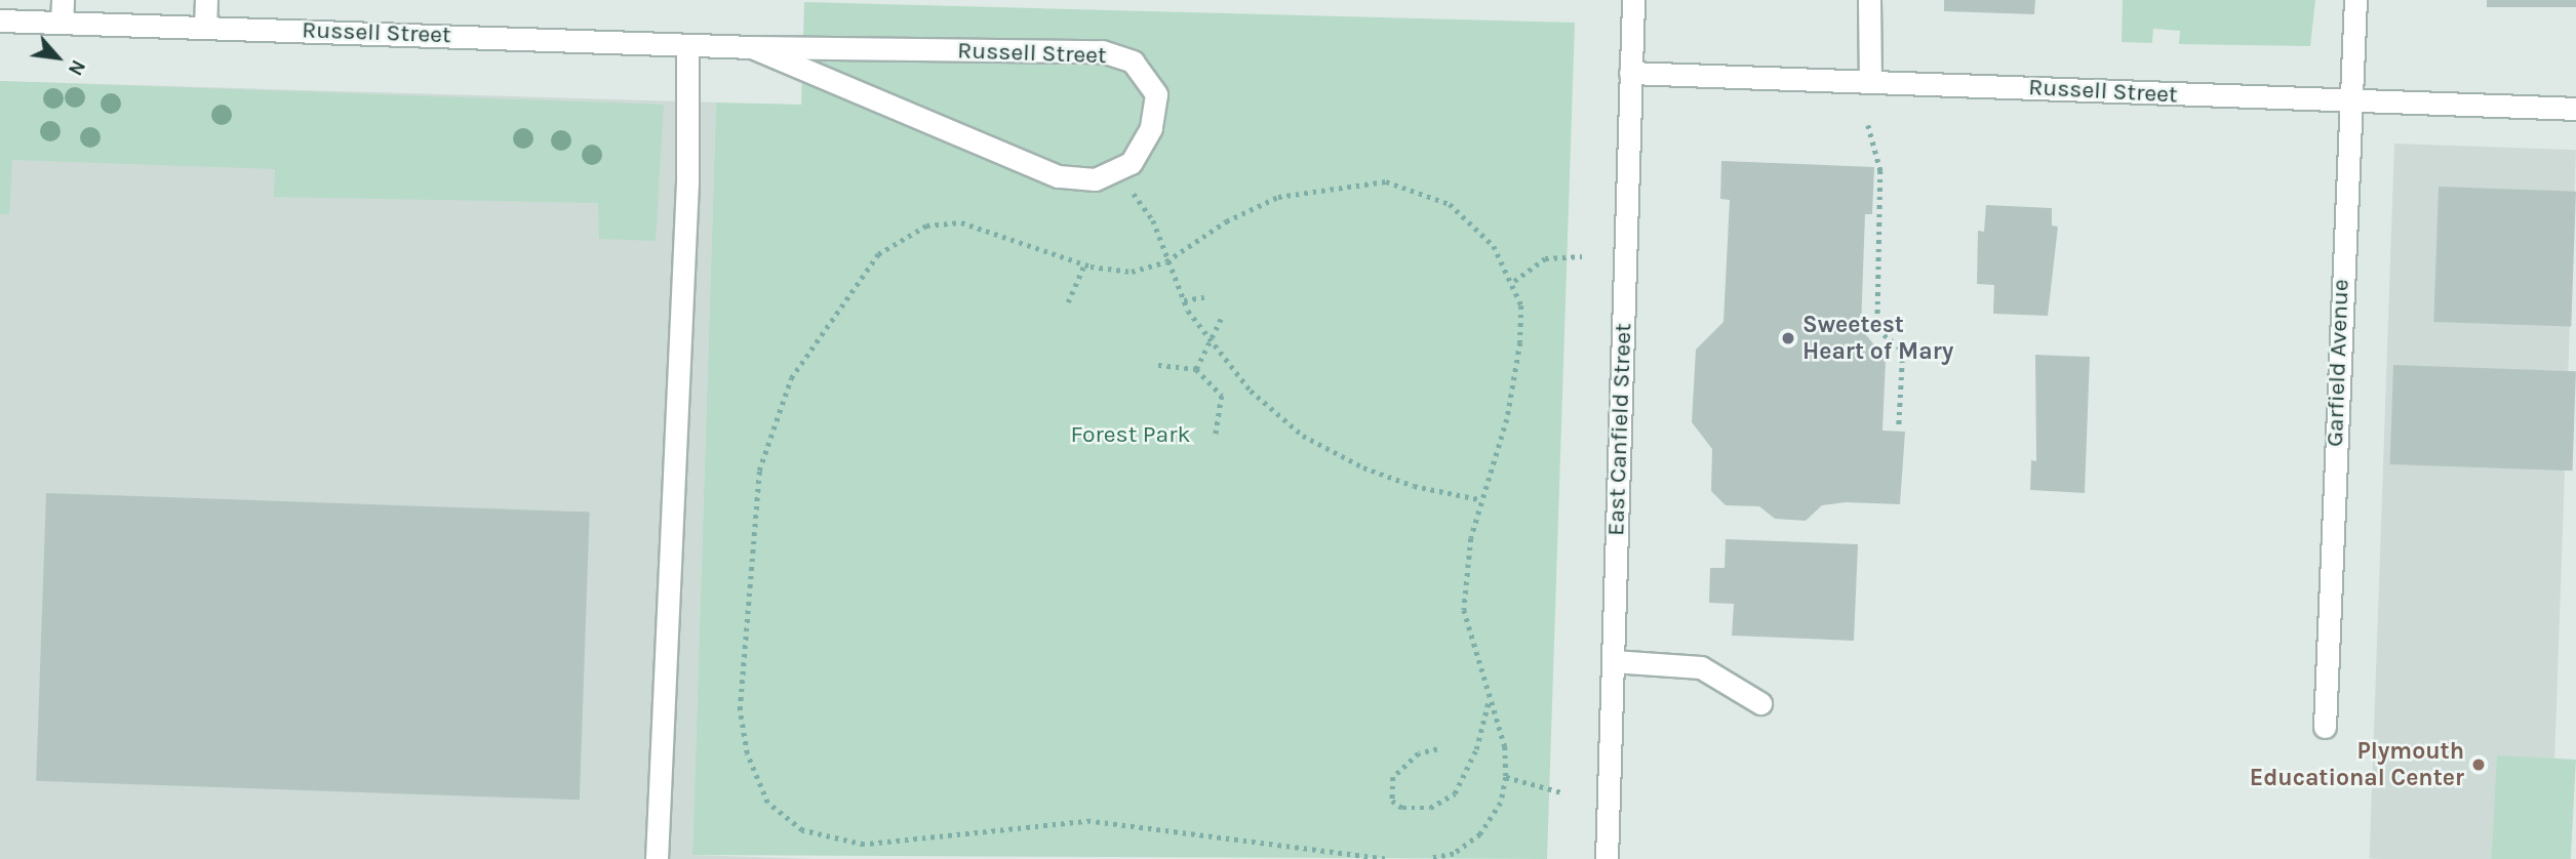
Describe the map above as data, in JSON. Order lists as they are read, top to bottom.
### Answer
{
  "streets": {
    "street": ["Russell Street", "Garfield Avenue", "East Canfield Street"]
  },
  "crossings": [
    ["Russell Street", "Garfield Avenue"],
    ["Russell Street", "East Canfield Street"]
  ],
  "parks": ["Forest Park"],
  "places": ["Sweetest Heart of Mary", "Plymouth Educational Center"],
  "north": "bottom right"
}
